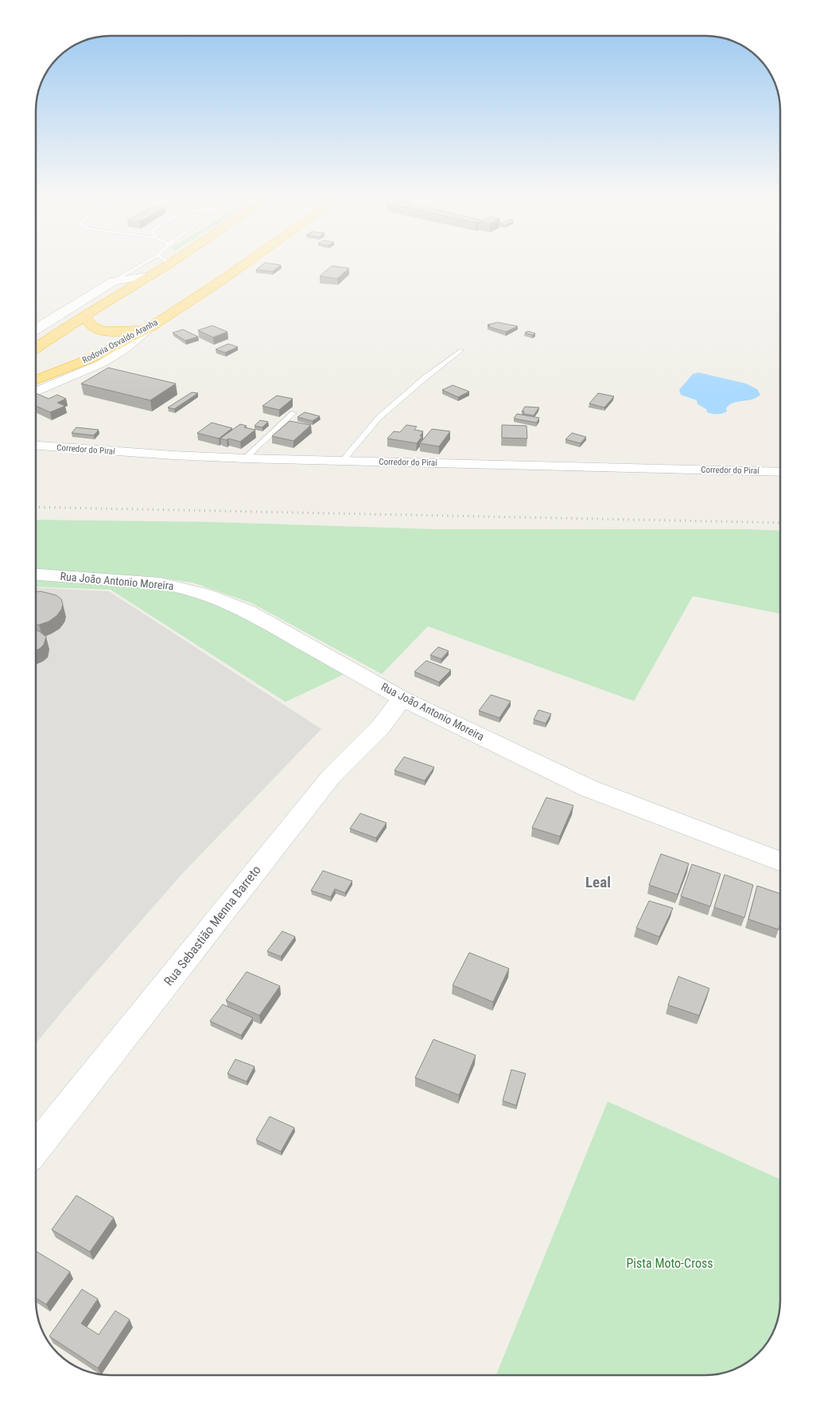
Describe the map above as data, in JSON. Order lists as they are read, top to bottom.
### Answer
{
  "streets": {
    "highway": ["Rodovia Osvaldo Aranha"],
    "main road": ["Rua João Antonio Moreira", "Rua Sebastião Menna Barreto"],
    "street": ["Corredor do Piraí"]
  },
  "crossings": [
    ["Rua João Antonio Moreira", "Rua Sebastião Menna Barreto"]
  ],
  "districts": ["Leal"],
  "parks": ["Pista Moto-Cross"]
}
